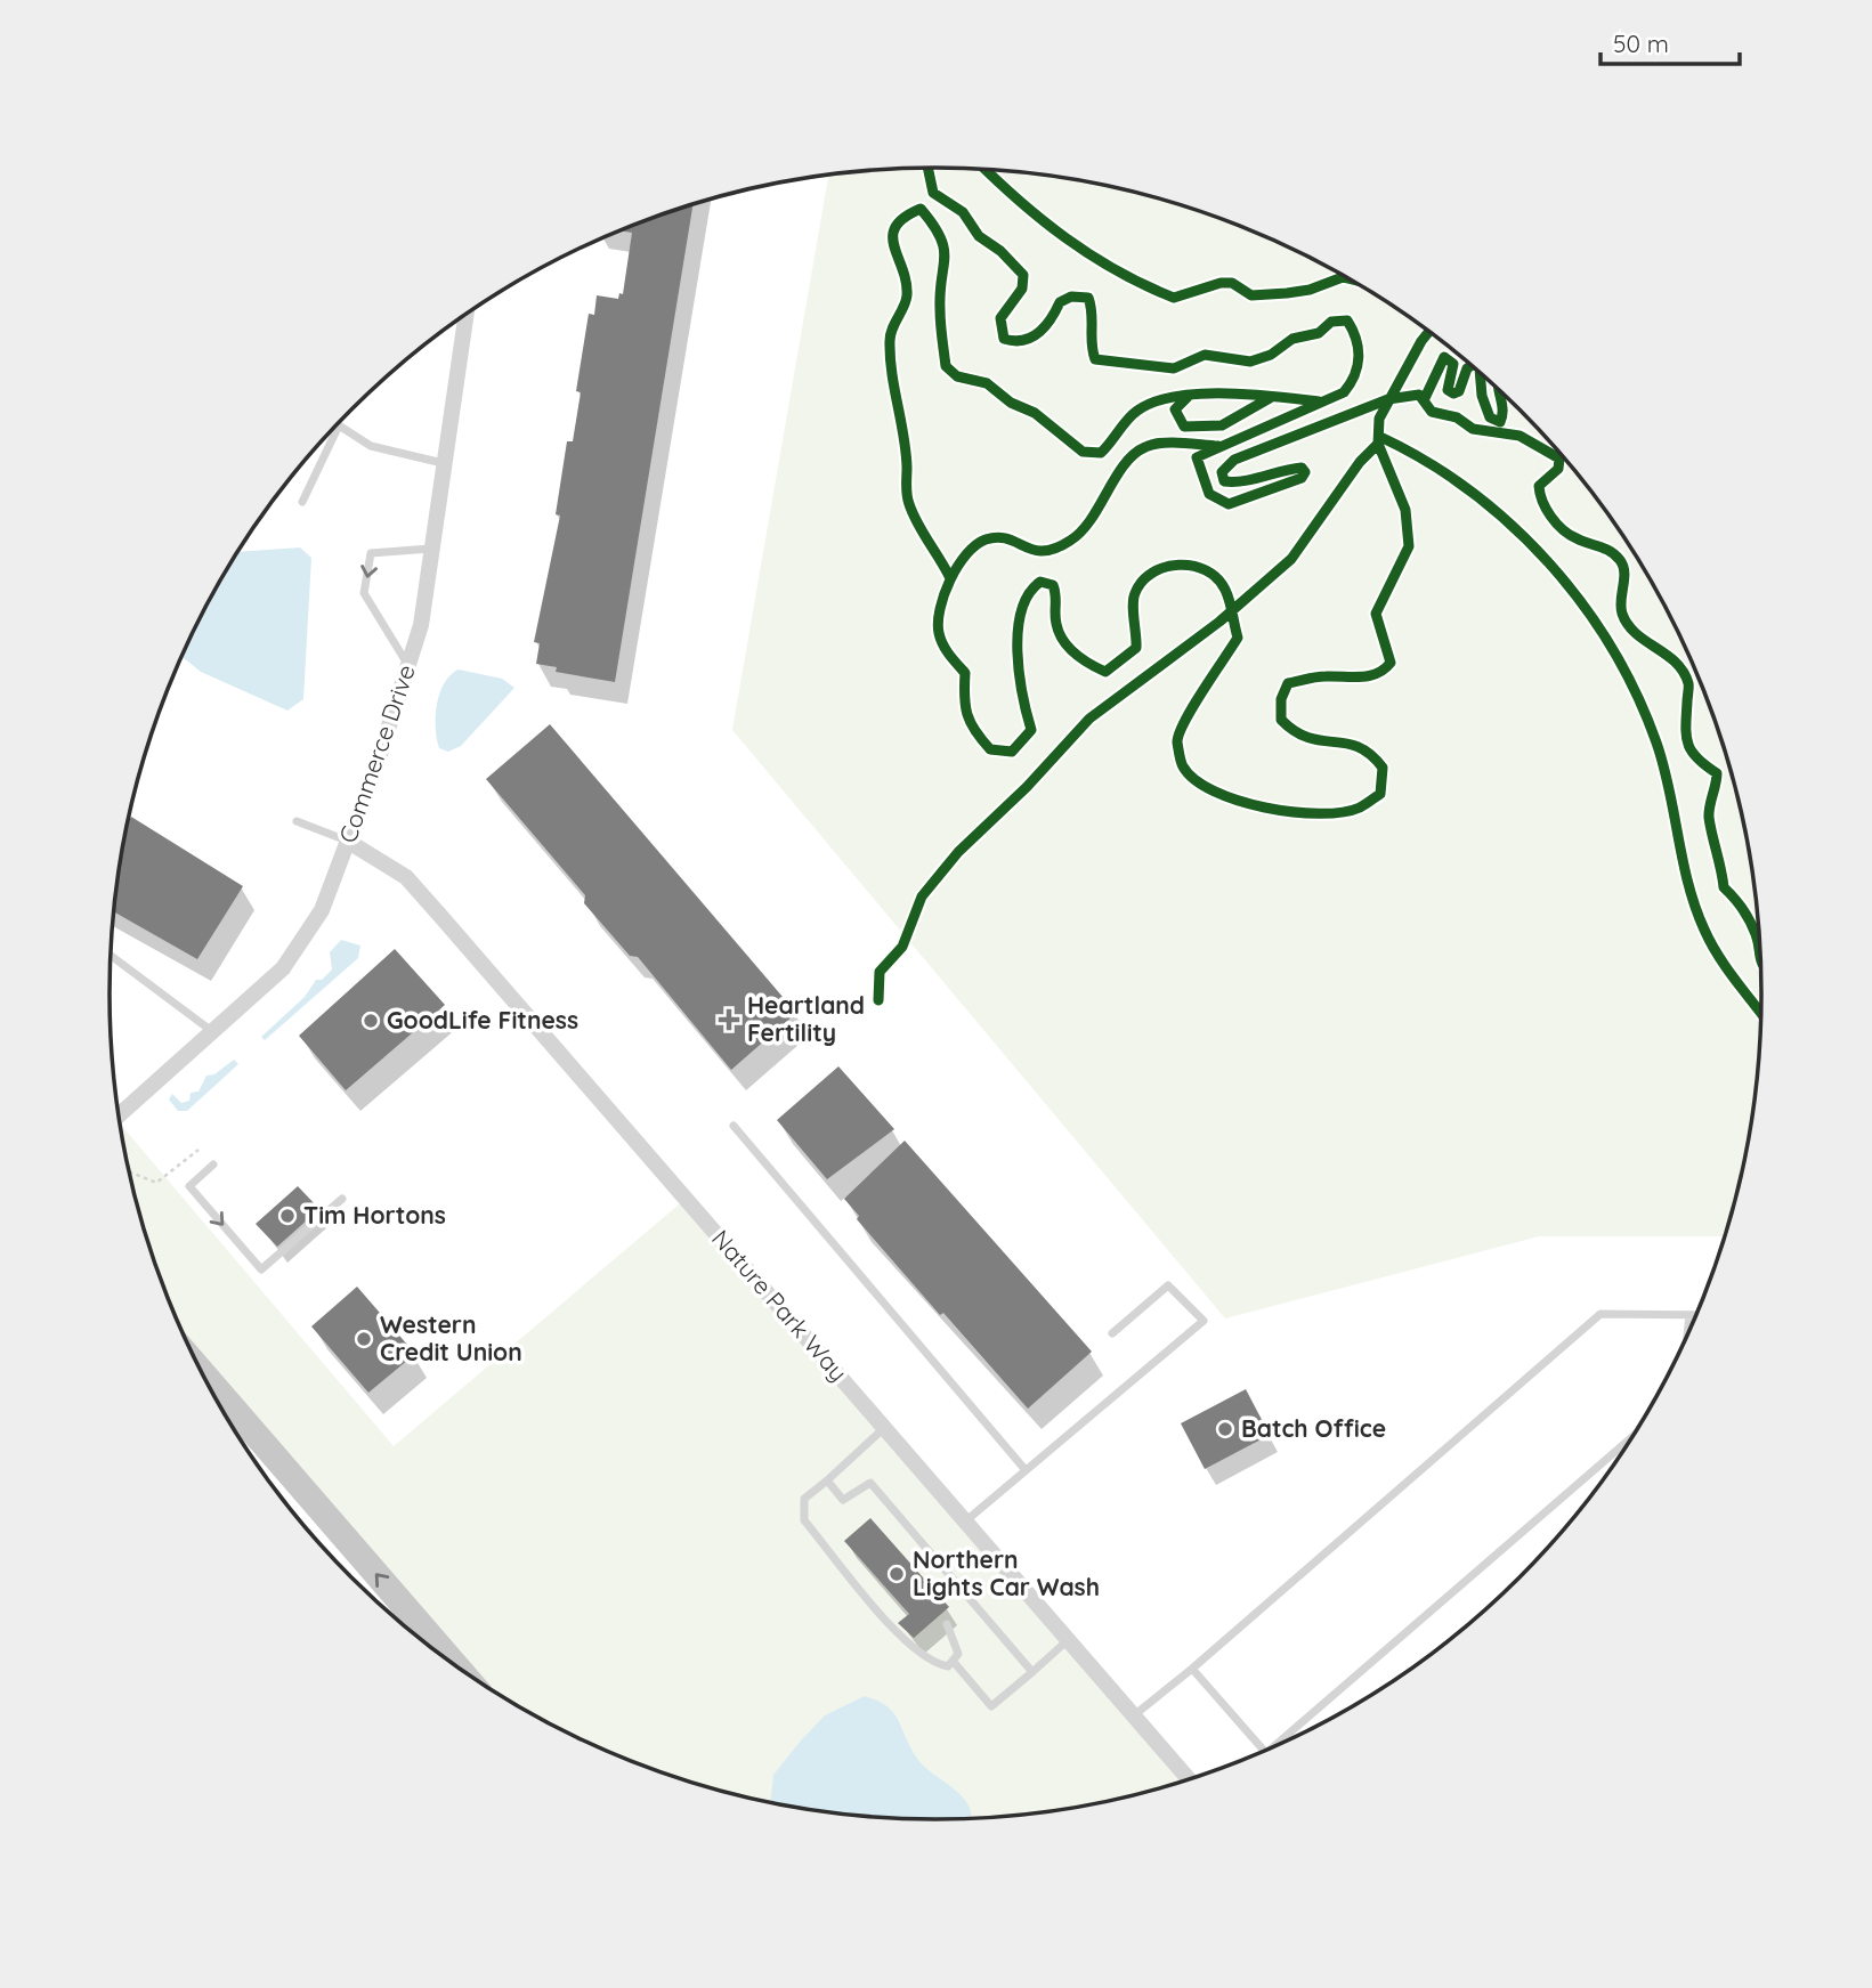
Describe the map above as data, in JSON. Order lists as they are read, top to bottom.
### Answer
{
  "streets": {
    "street": ["Commerce Drive", "Nature Park Way"]
  },
  "crossings": [
    ["Commerce Drive", "Nature Park Way"]
  ],
  "places": {
    "health": ["Heartland Fertility"],
    "other": [
      "GoodLife Fitness",
      "Tim Hortons",
      "Western Credit Union",
      "Batch Office",
      "Northern Lights Car Wash"
    ]
  },
  "scale_bar": "50 m"
}
